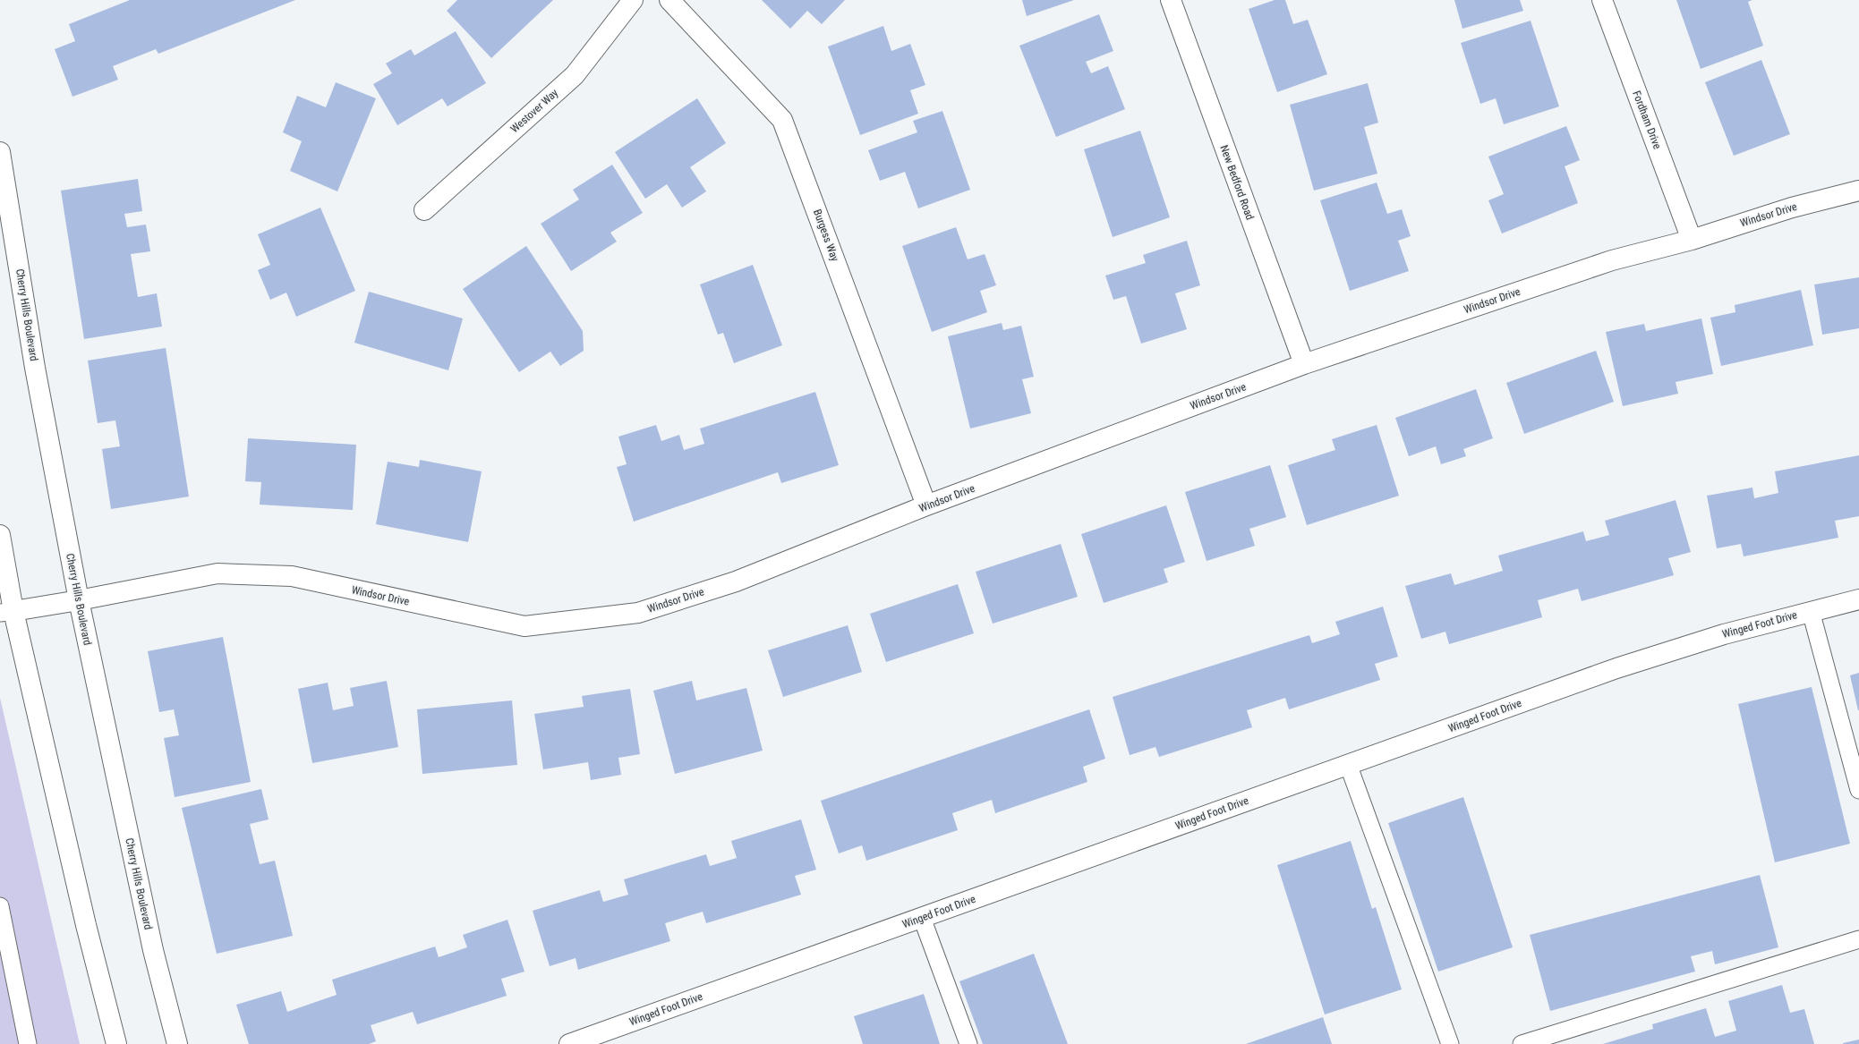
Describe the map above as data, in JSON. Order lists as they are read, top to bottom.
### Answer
{
  "streets": {
    "street": [
      "Westover Way",
      "Fordham Drive",
      "New Bedford Road",
      "Windsor Drive",
      "Burgess Way",
      "Cherry Hills Boulevard",
      "Winged Foot Drive"
    ]
  },
  "crossings": [
    ["Fordham Drive", "Windsor Drive"],
    ["New Bedford Road", "Windsor Drive"],
    ["Windsor Drive", "Burgess Way"],
    ["Windsor Drive", "Cherry Hills Boulevard"]
  ]
}
